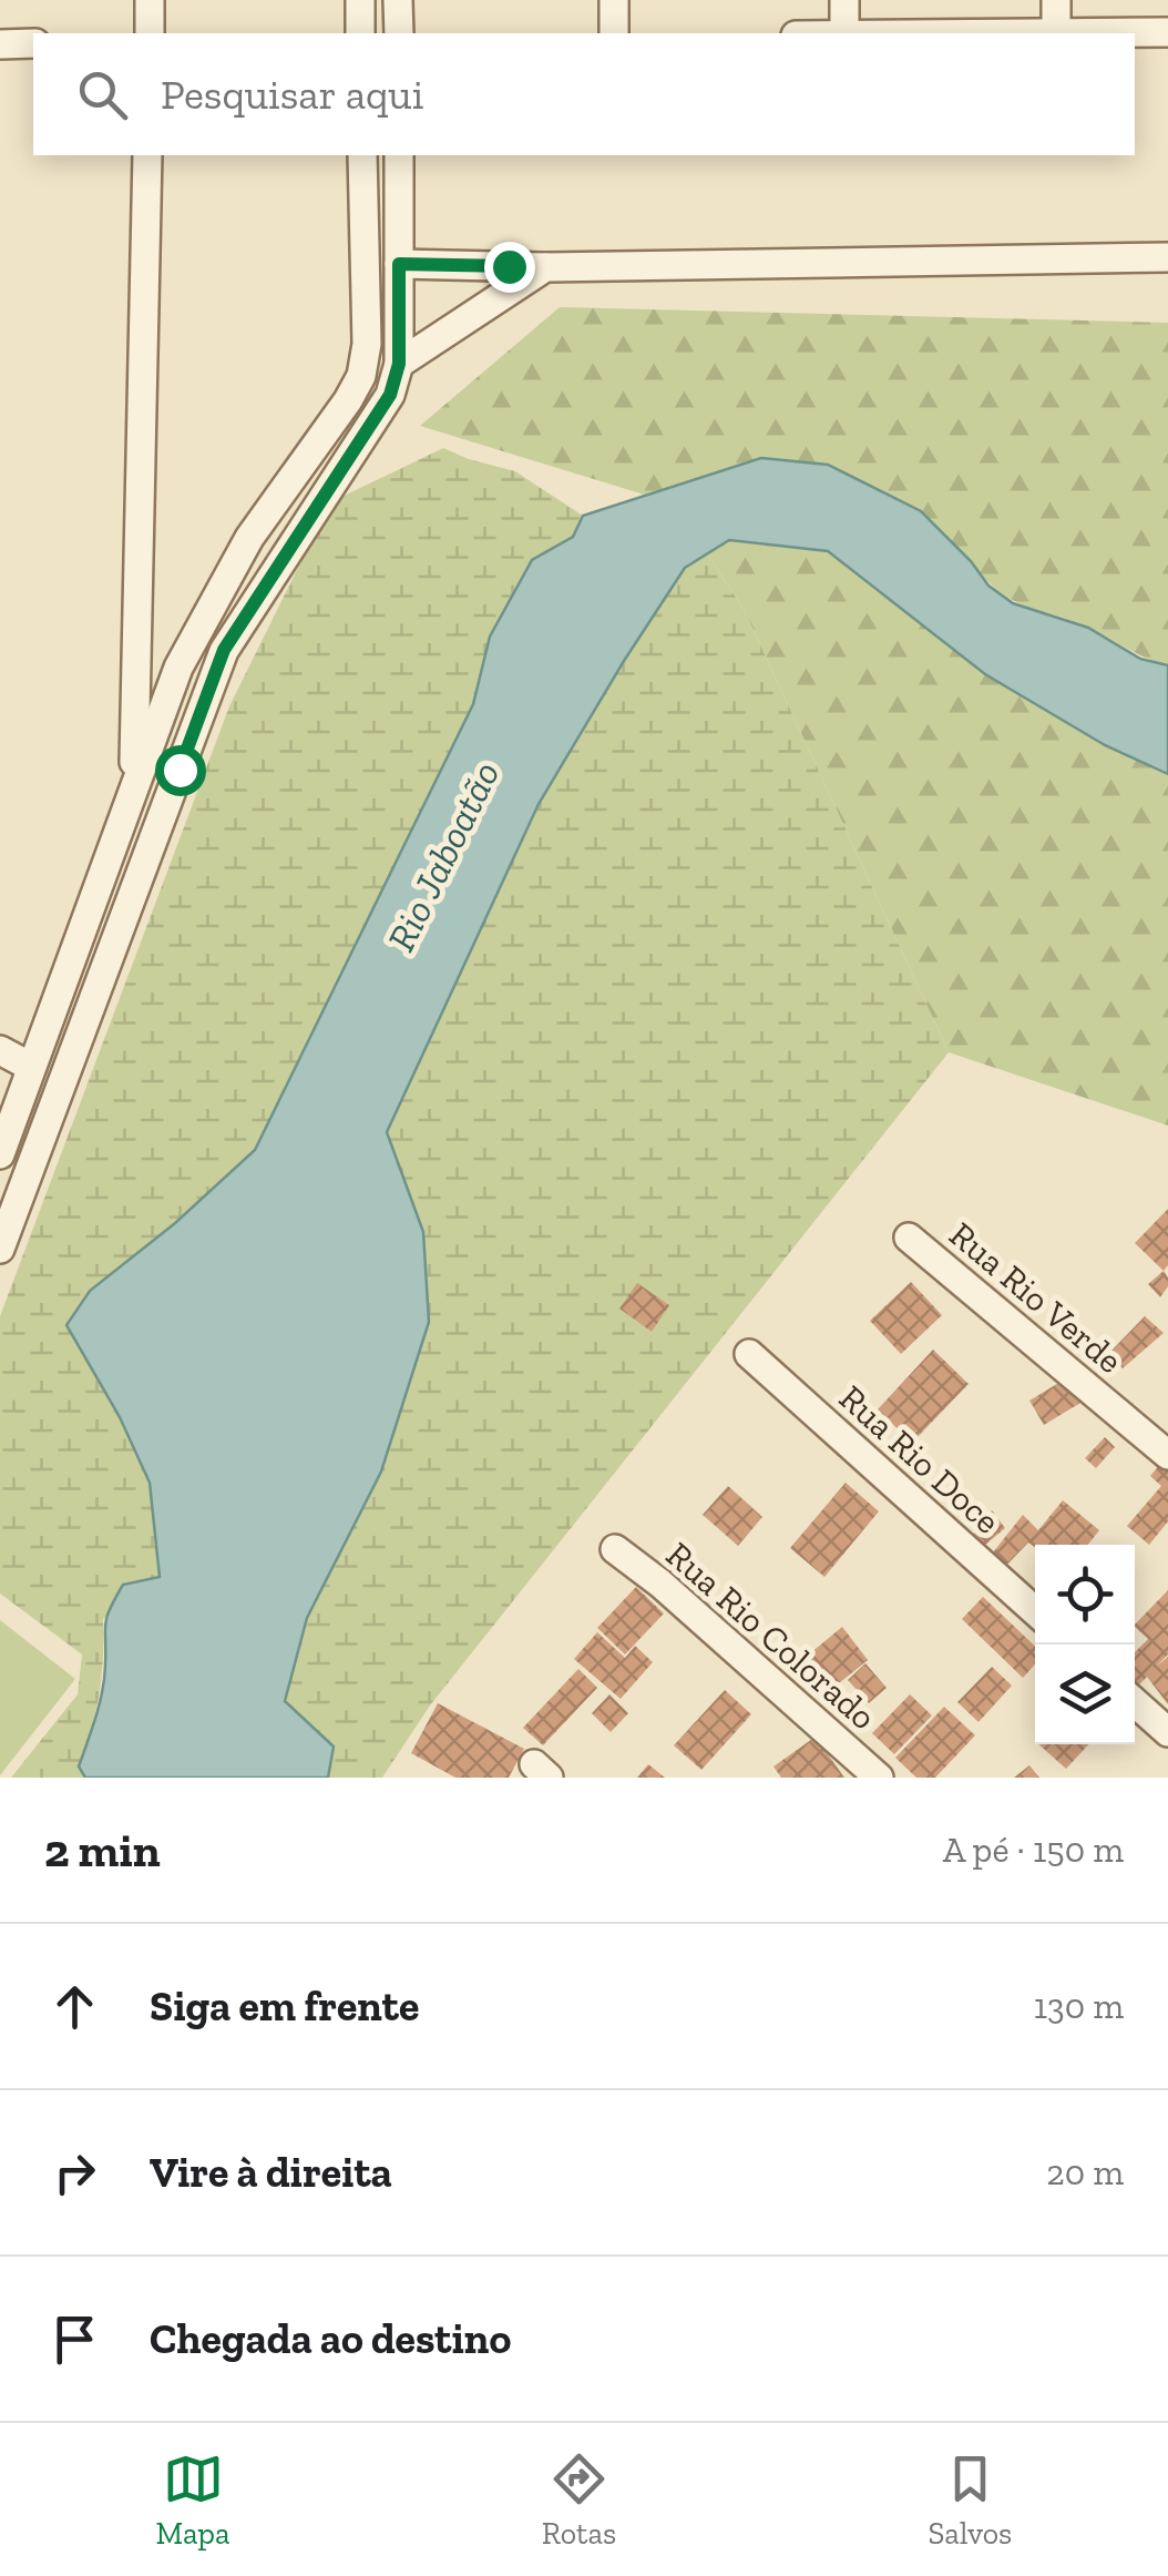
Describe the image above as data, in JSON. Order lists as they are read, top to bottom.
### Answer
{
  "streets": {
    "street": ["Rua Rio Verde", "Rua Rio Doce", "Rua Rio Colorado"]
  },
  "water": ["Rio Jaboatão"],
  "page": {
    "search": "Pesquisar aqui",
    "heading": ["2 min", "A pé · 150 m"],
    "list": [
      ["Siga em frente", "130 m"],
      ["Vire à direita", "20 m"],
      "Chegada ao destino"
    ],
    "nav": ["Mapa", "Rotas", "Salvos"]
  }
}
